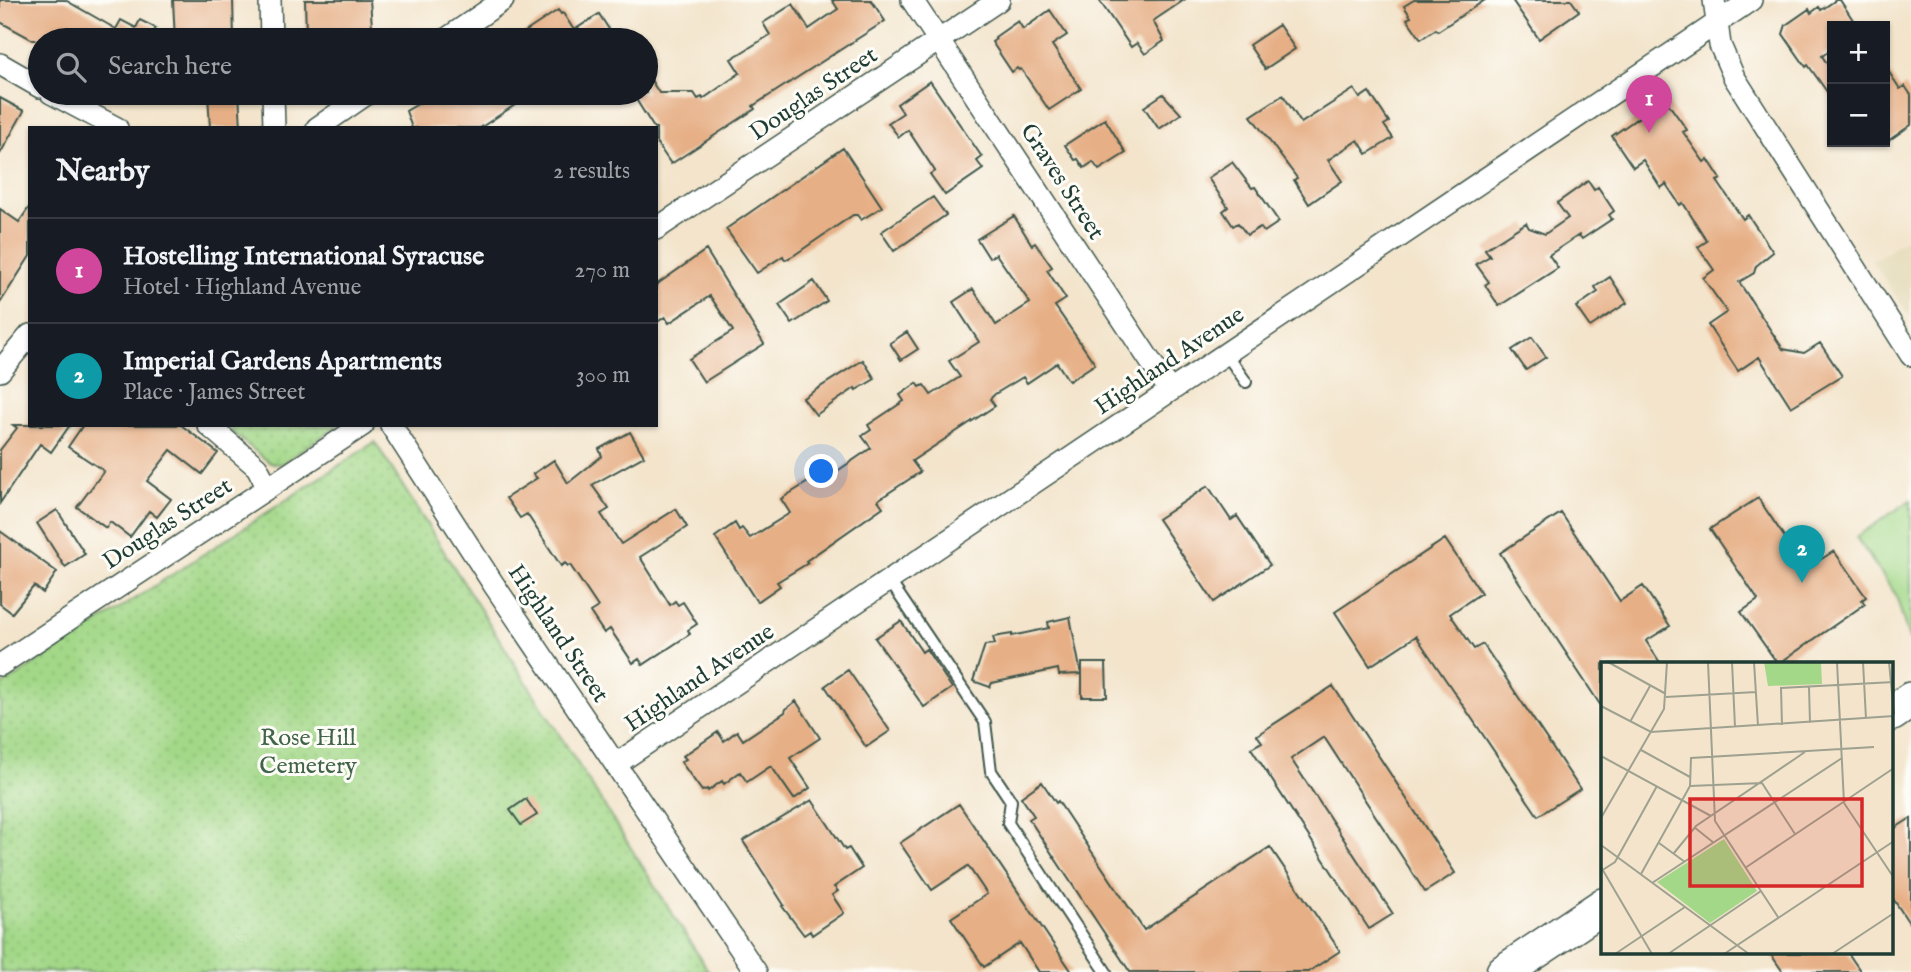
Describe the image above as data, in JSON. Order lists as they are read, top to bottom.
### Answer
{
  "streets": {
    "street": [
      "Douglas Street",
      "Graves Street",
      "Highland Avenue",
      "Highland Street"
    ]
  },
  "crossings": [
    ["Douglas Street", "Graves Street"],
    ["Graves Street", "Highland Avenue"],
    ["Highland Avenue", "Highland Street"]
  ],
  "parks": ["Rose Hill Cemetery"],
  "page": {
    "map_buttons": ["+", "−"],
    "search": "Search here",
    "pins": ["1", "2"],
    "heading": ["Nearby", "2 results"],
    "list": [
      {
        "mark": "1",
        "name": "Hostelling International Syracuse",
        "note": "Hotel · Highland Avenue",
        "value": "270 m"
      },
      {
        "mark": "2",
        "name": "Imperial Gardens Apartments",
        "note": "Place · James Street",
        "value": "300 m"
      }
    ]
  }
}
